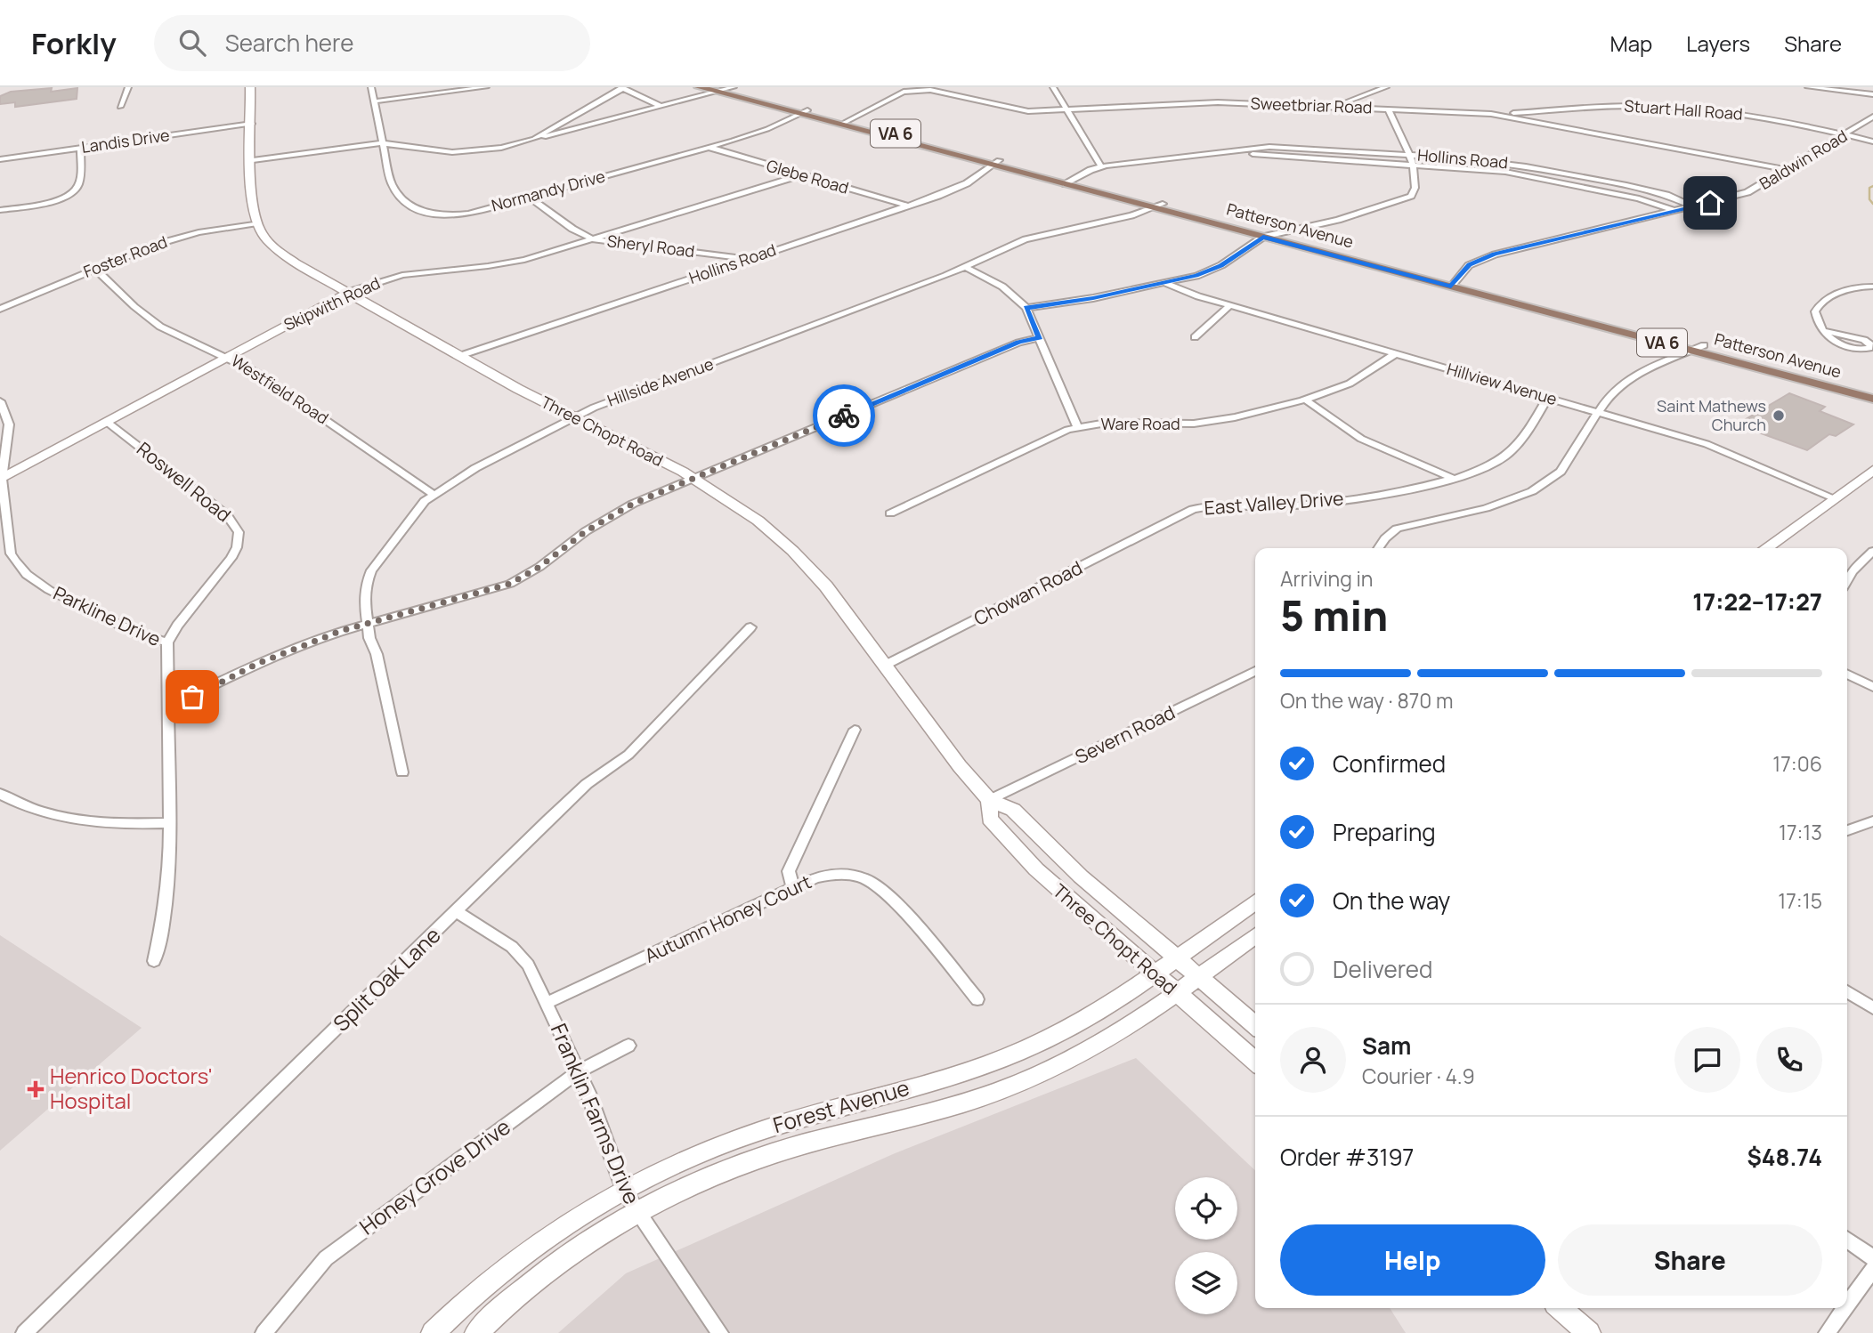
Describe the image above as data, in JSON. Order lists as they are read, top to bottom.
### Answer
{
  "streets": {
    "main road": [
      "VA 6",
      "Patterson Avenue",
      "Skipwith Road",
      "Three Chopt Road",
      "Forest Avenue"
    ],
    "street": [
      "Sweetbriar Road",
      "Stuart Hall Road",
      "Landis Drive",
      "Hollins Road",
      "Baldwin Road",
      "Glebe Road",
      "Normandy Drive",
      "Sheryl Road",
      "Foster Road",
      "Hillside Avenue",
      "Hillview Avenue",
      "Westfield Road",
      "Ware Road",
      "Roswell Road",
      "East Valley Drive",
      "Chowan Road",
      "Parkline Drive",
      "Severn Road",
      "Autumn Honey Court",
      "Split Oak Lane",
      "Franklin Farms Drive",
      "Honey Grove Drive"
    ]
  },
  "crossings": [
    ["Sweetbriar Road", "Stuart Hall Road"],
    ["Sweetbriar Road", "Baldwin Road"],
    ["Sweetbriar Road", "Patterson Avenue"],
    ["Stuart Hall Road", "Baldwin Road"],
    ["Landis Drive", "Three Chopt Road"],
    ["Hollins Road", "Baldwin Road"],
    ["Hollins Road", "Glebe Road"],
    ["Hollins Road", "Patterson Avenue"],
    ["Hollins Road", "Sheryl Road"],
    ["Hollins Road", "Three Chopt Road"],
    ["Baldwin Road", "Patterson Avenue"],
    ["Glebe Road", "Normandy Drive"],
    ["Glebe Road", "Skipwith Road"],
    ["Normandy Drive", "Patterson Avenue"],
    ["Normandy Drive", "Sheryl Road"],
    ["Patterson Avenue", "Hillside Avenue"],
    ["Sheryl Road", "Skipwith Road"],
    ["Foster Road", "Westfield Road"],
    ["Foster Road", "Three Chopt Road"],
    ["Skipwith Road", "Westfield Road"],
    ["Skipwith Road", "Three Chopt Road"],
    ["Skipwith Road", "Roswell Road"],
    ["Skipwith Road", "Parkline Drive"],
    ["Hillside Avenue", "Westfield Road"],
    ["Hillside Avenue", "Three Chopt Road"],
    ["Hillview Avenue", "Ware Road"],
    ["Hillview Avenue", "East Valley Drive"],
    ["Three Chopt Road", "Chowan Road"],
    ["Three Chopt Road", "Severn Road"],
    ["Three Chopt Road", "Forest Avenue"],
    ["Roswell Road", "Parkline Drive"],
    ["East Valley Drive", "Chowan Road"],
    ["Autumn Honey Court", "Franklin Farms Drive"],
    ["Split Oak Lane", "Franklin Farms Drive"],
    ["Forest Avenue", "Franklin Farms Drive"],
    ["Franklin Farms Drive", "Honey Grove Drive"]
  ],
  "places": {
    "other": ["Saint Mathews Church"],
    "health": ["Henrico Doctors' Hospital"]
  },
  "page": {
    "header": "Forkly",
    "search": "Search here",
    "nav": ["Map", "Layers", "Share"],
    "heading": ["5 min", "Arriving in", "17:22–17:27"],
    "panel": [
      "Sam",
      "Courier · 4.9",
      "Order #3197",
      "$48.74"
    ],
    "bar": "On the way · 870 m",
    "list": [
      ["Confirmed", "17:06"],
      ["Preparing", "17:13"],
      ["On the way", "17:15"],
      "Delivered"
    ],
    "buttons": ["Help", "Share"]
  }
}
